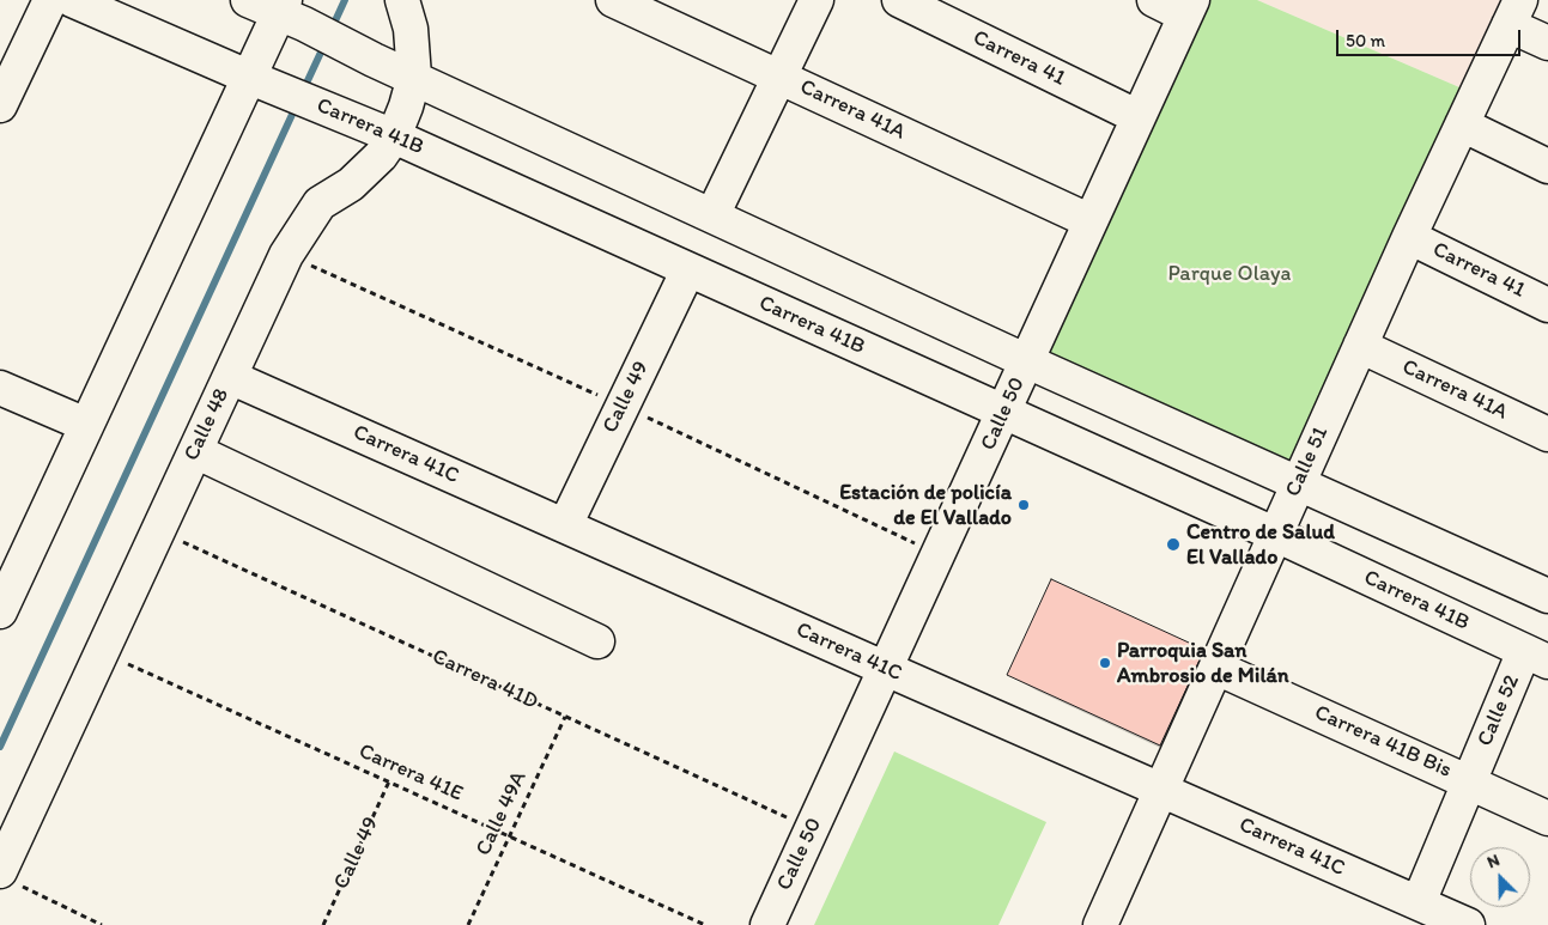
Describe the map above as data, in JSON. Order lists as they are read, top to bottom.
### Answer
{
  "streets": {
    "street": [
      "Carrera 41",
      "Carrera 41A",
      "Carrera 41B",
      "Calle 49",
      "Calle 50",
      "Calle 48",
      "Carrera 41C",
      "Calle 51",
      "Calle 52",
      "Carrera 41B Bis"
    ],
    "path": ["Carrera 41D", "Carrera 41E", "Calle 49A"]
  },
  "crossings": [
    ["Carrera 41", "Calle 50"],
    ["Carrera 41", "Calle 51"],
    ["Carrera 41A", "Calle 50"],
    ["Carrera 41A", "Calle 51"],
    ["Carrera 41B", "Calle 49"],
    ["Carrera 41B", "Calle 50"],
    ["Carrera 41B", "Calle 48"],
    ["Carrera 41B", "Calle 51"],
    ["Carrera 41B", "Calle 52"],
    ["Calle 49", "Carrera 41C"],
    ["Calle 49", "Carrera 41E"],
    ["Calle 50", "Carrera 41C"],
    ["Calle 50", "Carrera 41D"],
    ["Calle 48", "Carrera 41C"],
    ["Calle 48", "Carrera 41D"],
    ["Calle 48", "Carrera 41E"],
    ["Carrera 41C", "Calle 51"],
    ["Carrera 41C", "Calle 52"],
    ["Calle 51", "Carrera 41B Bis"],
    ["Carrera 41D", "Calle 49A"],
    ["Calle 52", "Carrera 41B Bis"],
    ["Carrera 41E", "Calle 49A"]
  ],
  "parks": ["Parque Olaya"],
  "places": ["Estación de policía de El Vallado", "Centro de Salud El Vallado", "Parroquia San Ambrosio de Milán"],
  "scale_bar": "50 m",
  "north": "top left"
}
